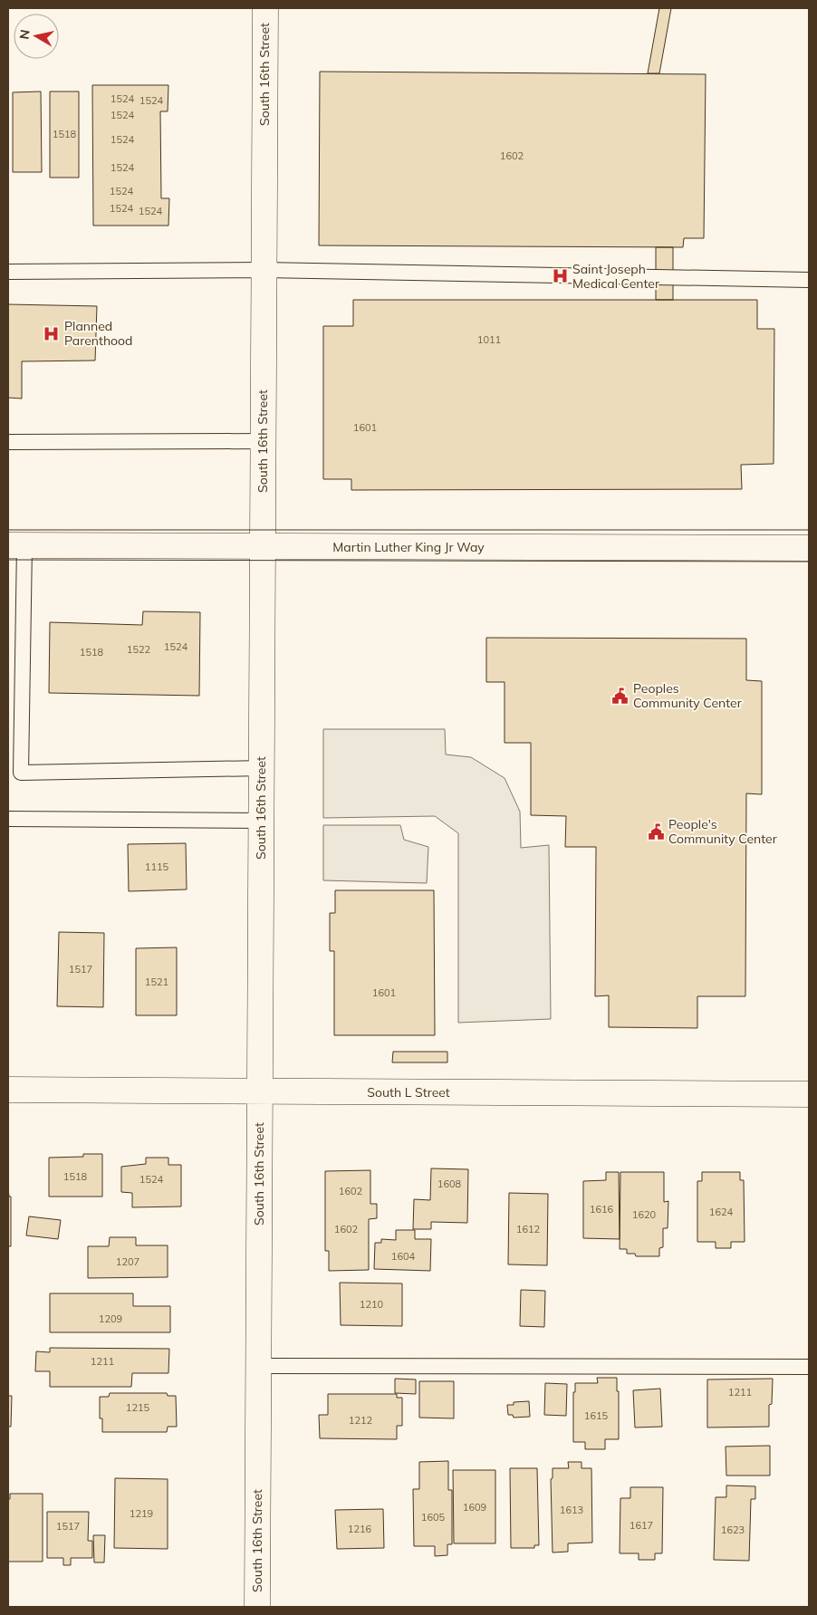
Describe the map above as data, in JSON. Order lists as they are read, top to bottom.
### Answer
{
  "streets": {
    "street": ["South 16th Street", "Martin Luther King Jr Way", "South L Street"]
  },
  "crossings": [
    ["South 16th Street", "Martin Luther King Jr Way"],
    ["South 16th Street", "South L Street"]
  ],
  "places": {
    "hospital": ["Saint Joseph Medical Center", "Planned Parenthood"],
    "public building": ["Peoples Community Center", "People's Community Center"]
  },
  "house_numbers": [
    "1524",
    "1524",
    "1524",
    "1518",
    "1524",
    "1602",
    "1524",
    "1524",
    "1524",
    "1524",
    "1011",
    "1601",
    "1524",
    "1522",
    "1518",
    "1115",
    "1517",
    "1521",
    "1601",
    "1518",
    "1524",
    "1608",
    "1602",
    "1616",
    "1624",
    "1620",
    "1602",
    "1612",
    "1604",
    "1207",
    "1210",
    "1209",
    "1211",
    "1211",
    "1215",
    "1615",
    "1212",
    "1609",
    "1613",
    "1219",
    "1605",
    "1617",
    "1517",
    "1216",
    "1623"
  ],
  "north": "left"
}
